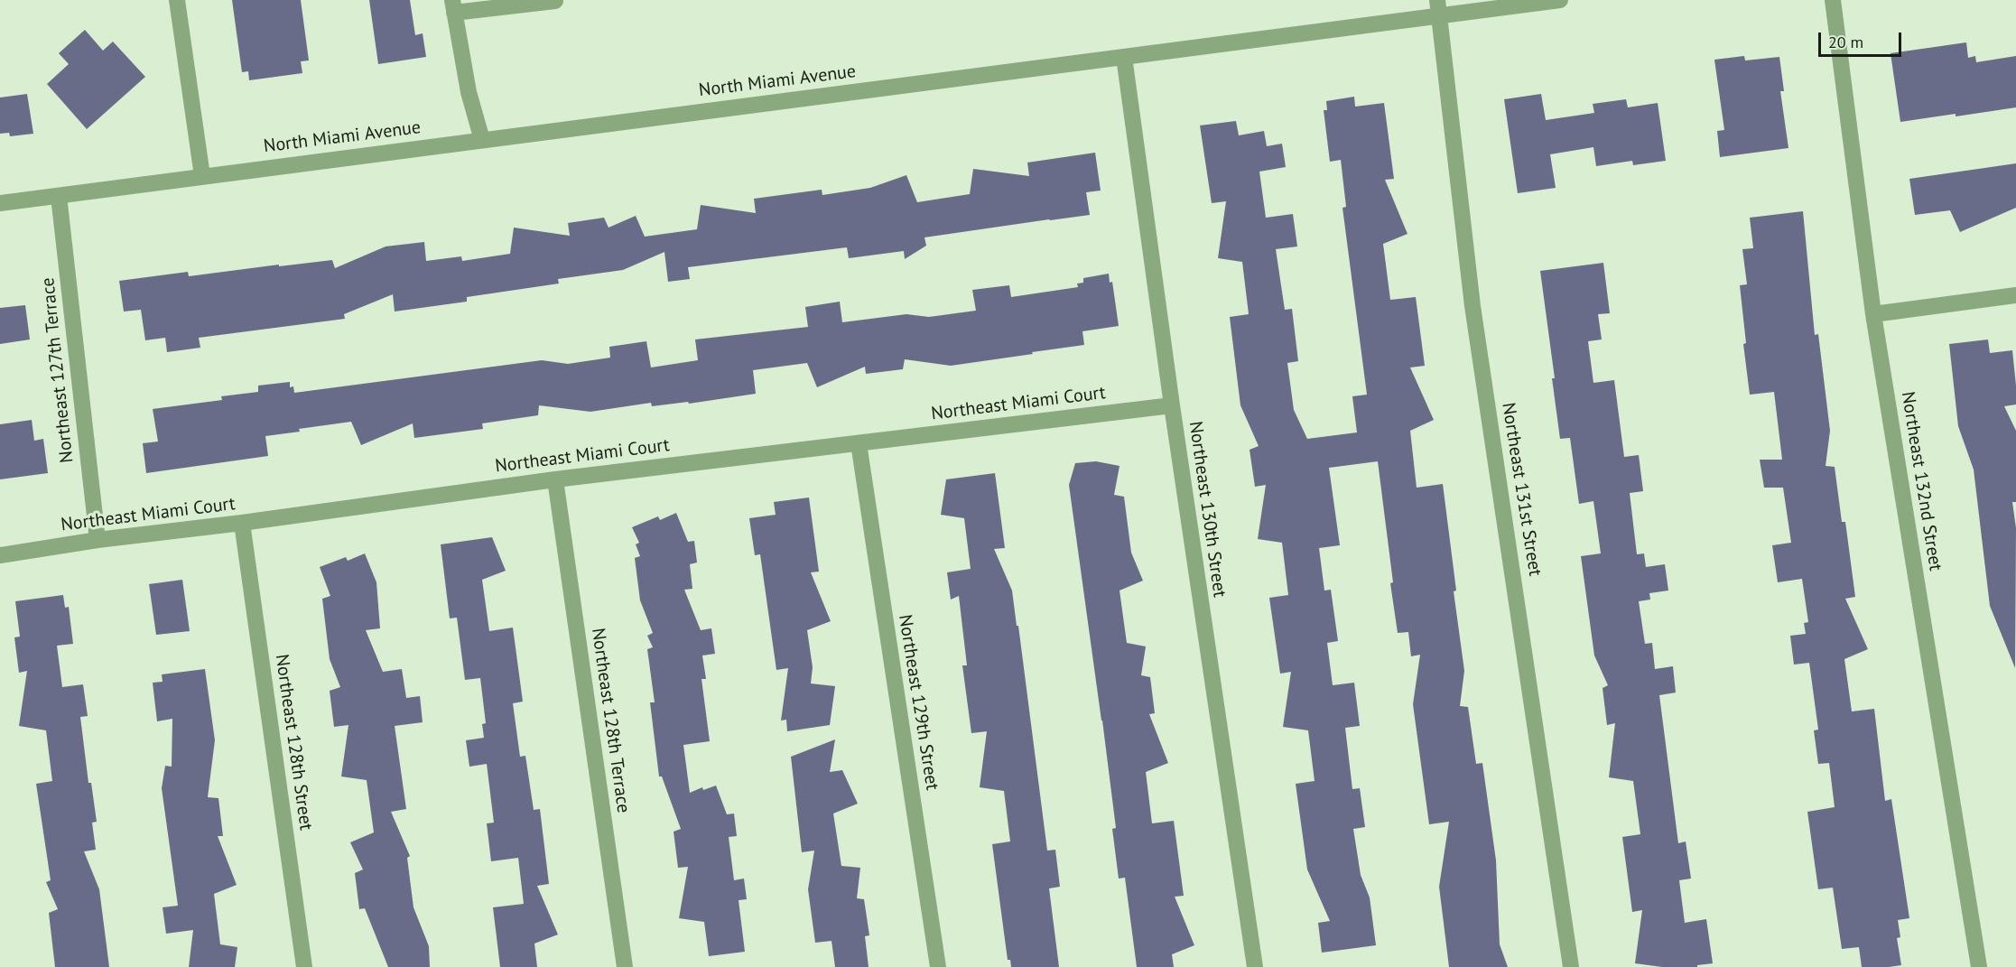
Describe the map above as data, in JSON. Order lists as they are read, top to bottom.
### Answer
{
  "streets": {
    "street": [
      "North Miami Avenue",
      "Northeast 127th Terrace",
      "Northeast Miami Court",
      "Northeast 132nd Street",
      "Northeast 131st Street",
      "Northeast 130th Street",
      "Northeast 129th Street",
      "Northeast 128th Terrace",
      "Northeast 128th Street"
    ]
  },
  "crossings": [
    ["North Miami Avenue", "Northeast 127th Terrace"],
    ["North Miami Avenue", "Northeast 131st Street"],
    ["North Miami Avenue", "Northeast 130th Street"],
    ["Northeast 127th Terrace", "Northeast Miami Court"],
    ["Northeast Miami Court", "Northeast 130th Street"],
    ["Northeast Miami Court", "Northeast 129th Street"],
    ["Northeast Miami Court", "Northeast 128th Terrace"],
    ["Northeast Miami Court", "Northeast 128th Street"]
  ],
  "scale_bar": "20 m"
}
